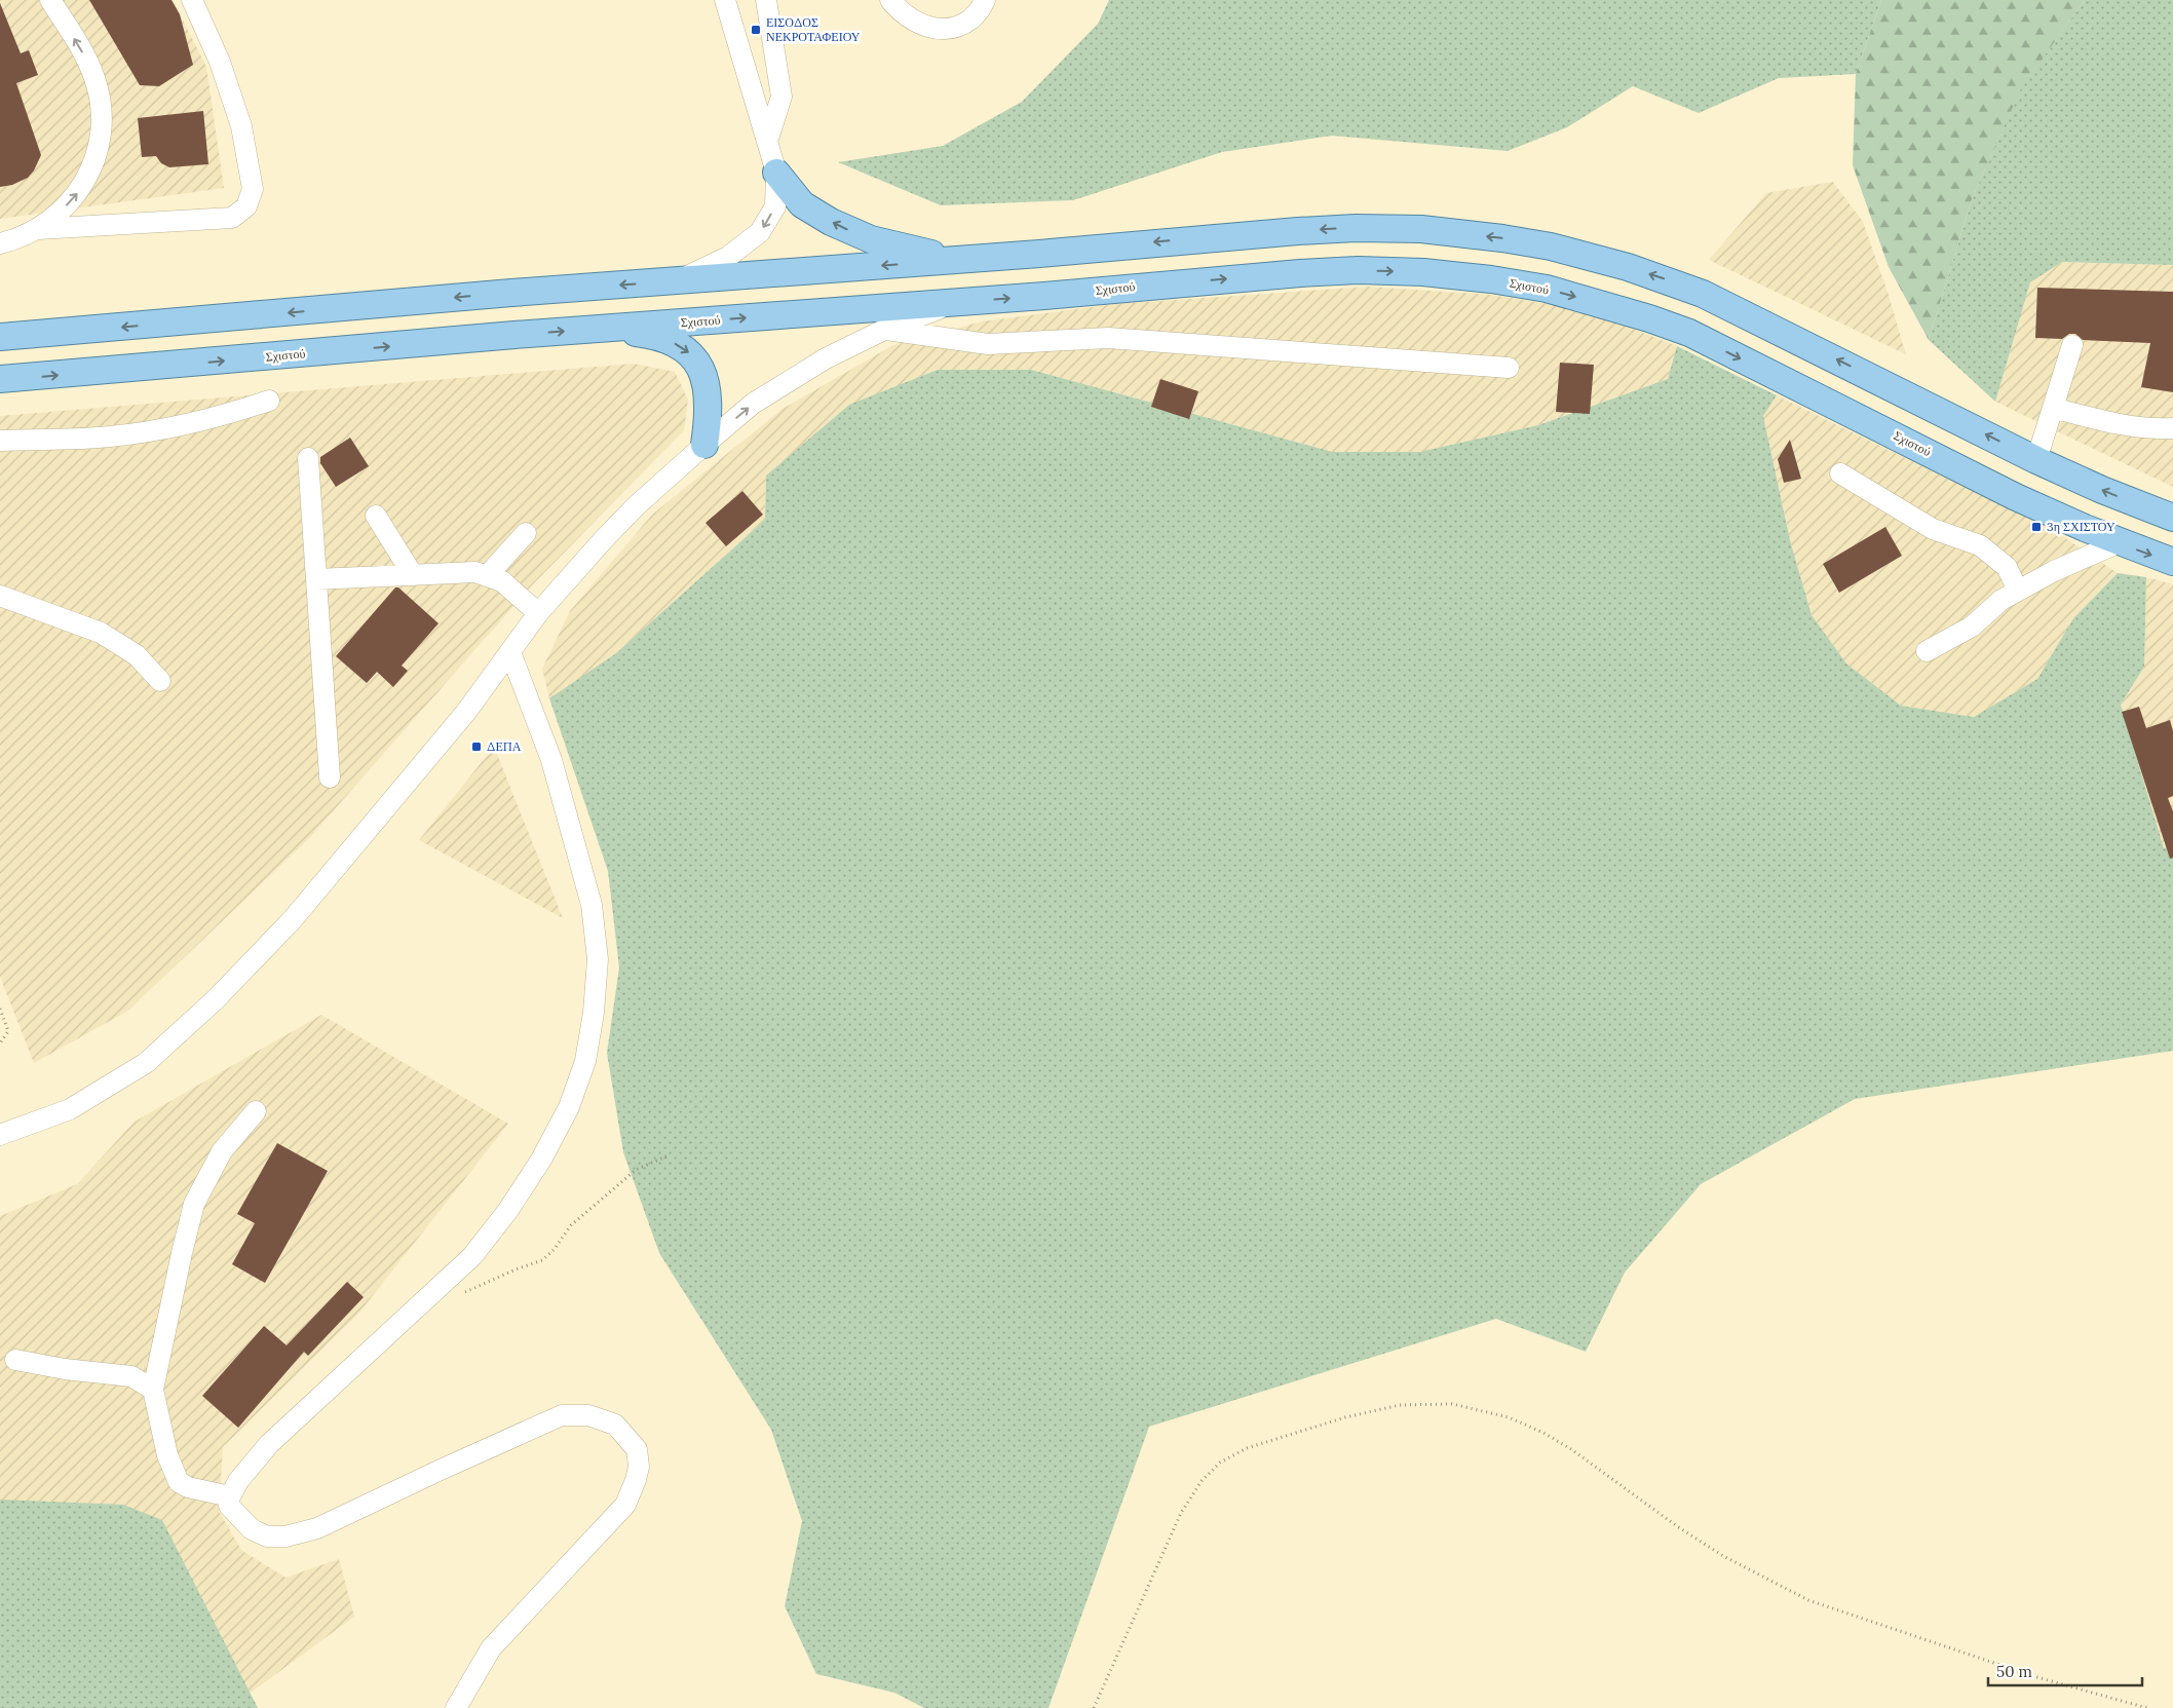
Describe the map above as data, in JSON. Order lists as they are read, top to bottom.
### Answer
{
  "streets": {
    "main road": ["Σχιστού"]
  },
  "places": {
    "transit": ["ΕΙΣΟΔΟΣ ΝΕΚΡΟΤΑΦΕΙΟΥ", "3η ΣΧΙΣΤΟΥ", "ΔΕΠΑ"]
  },
  "scale_bar": "50 m"
}
